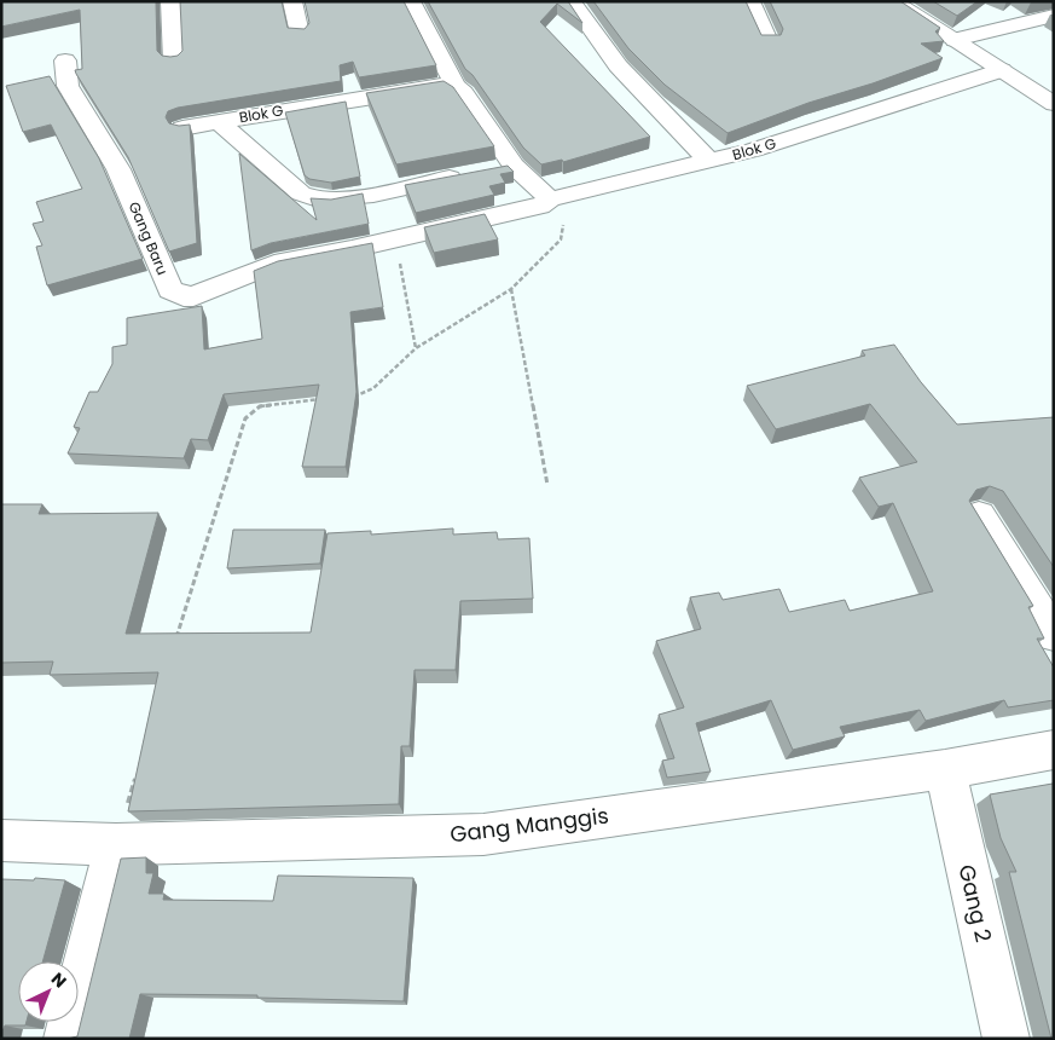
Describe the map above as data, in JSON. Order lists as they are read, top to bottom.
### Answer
{
  "streets": {
    "street": [
      "Blok G",
      "Gang Baru",
      "Gang Manggis",
      "Gang 2"
    ]
  },
  "crossings": [
    ["Blok G", "Gang Baru"],
    ["Gang Manggis", "Gang 2"]
  ],
  "north": "top right"
}
